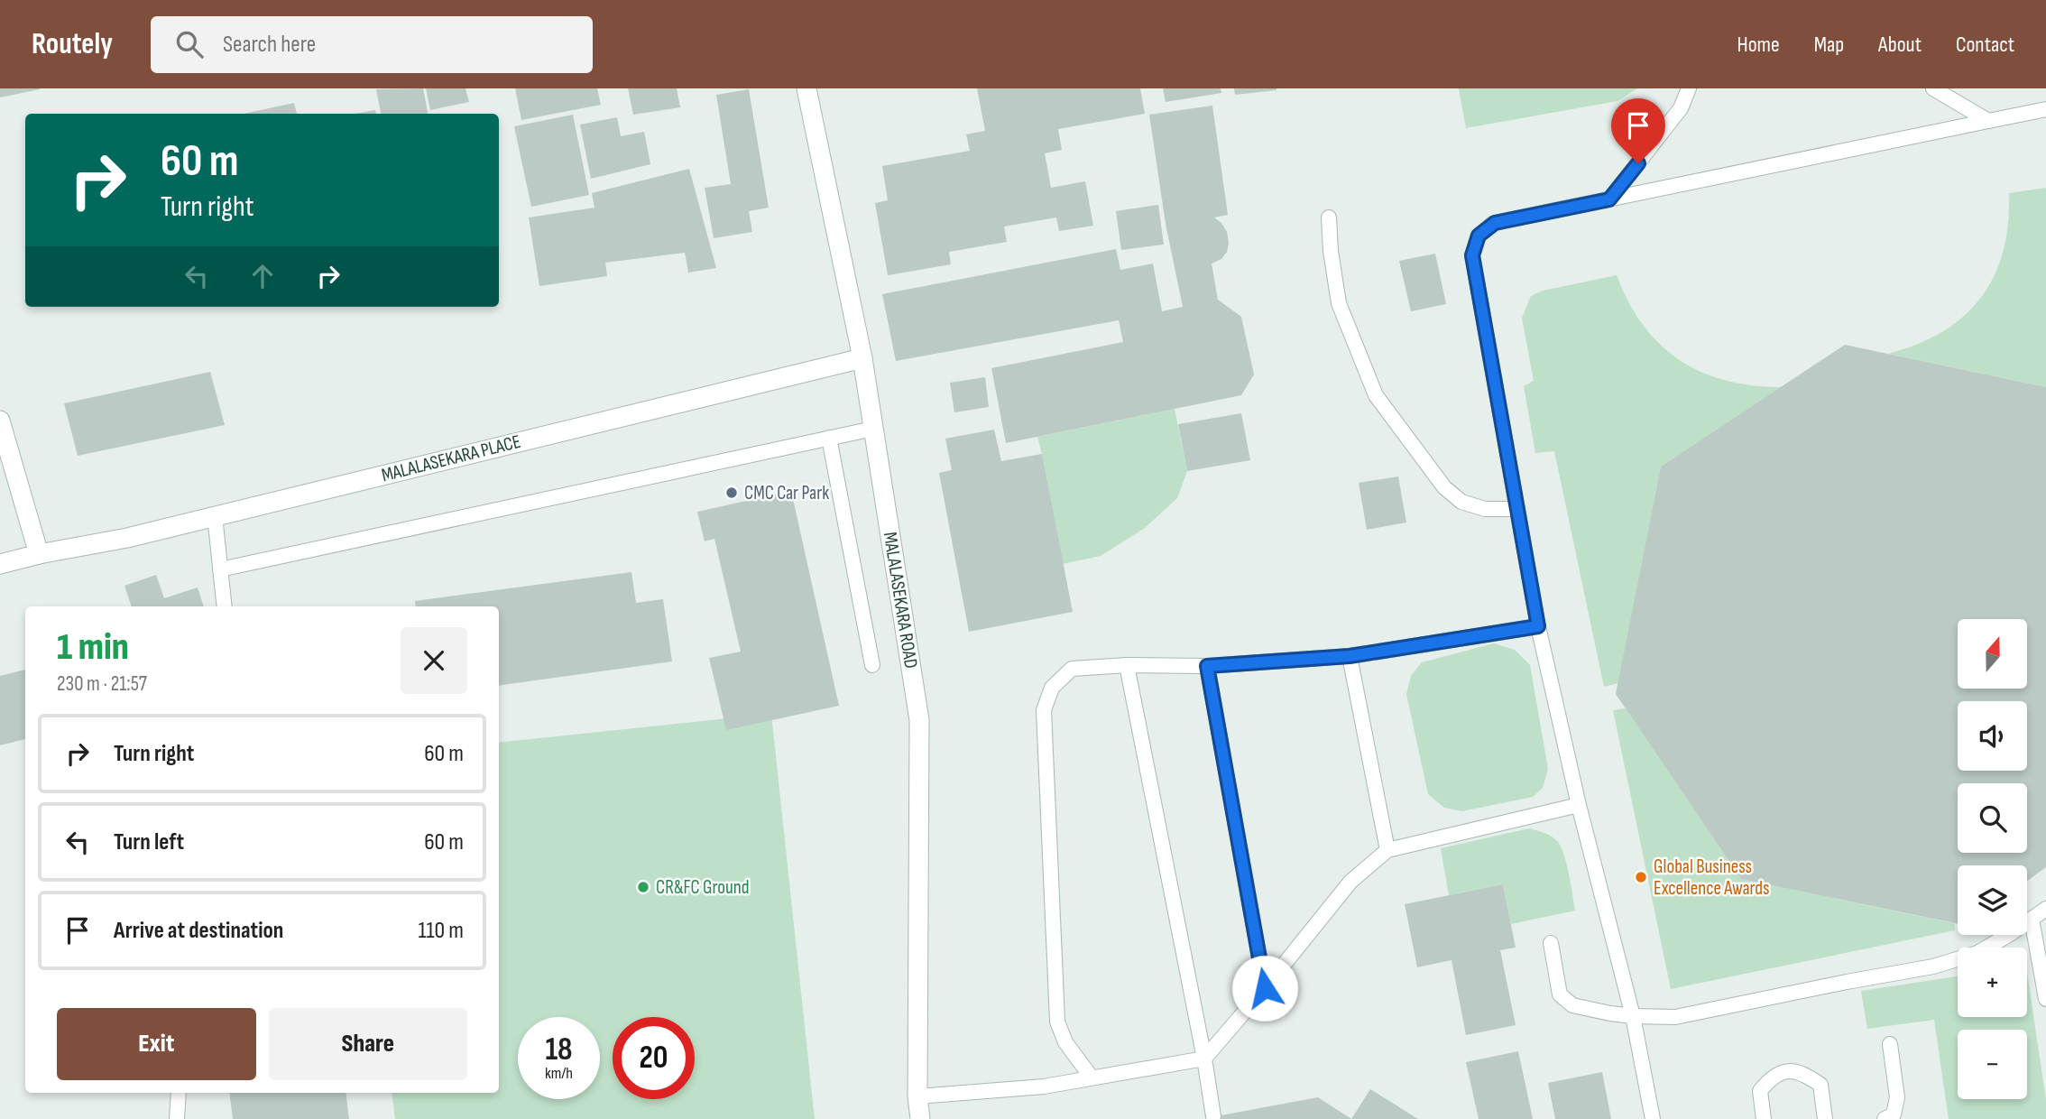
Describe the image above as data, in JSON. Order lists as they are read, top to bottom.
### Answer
{
  "streets": {
    "street": ["MALALASEKARA PLACE", "MALALASEKARA ROAD"]
  },
  "crossings": [
    ["MALALASEKARA PLACE", "MALALASEKARA ROAD"]
  ],
  "places": ["CMC Car Park", "Global Business Excellence Awards", "CR&FC Ground"],
  "north": "top",
  "page": {
    "header": "Routely",
    "search": "Search here",
    "nav": [
      "Home",
      "Map",
      "About",
      "Contact"
    ],
    "turn": ["60 m", "Turn right"],
    "heading": ["1 min", "230 m · 21:57"],
    "map_buttons": ["+", "−"],
    "list": [
      {
        "name": "Turn right",
        "value": "60 m"
      },
      {
        "name": "Turn left",
        "value": "60 m"
      },
      {
        "name": "Arrive at destination",
        "value": "110 m"
      }
    ],
    "buttons": ["Exit", "Share"],
    "speed": "18 km/h",
    "limit": "20"
  }
}
